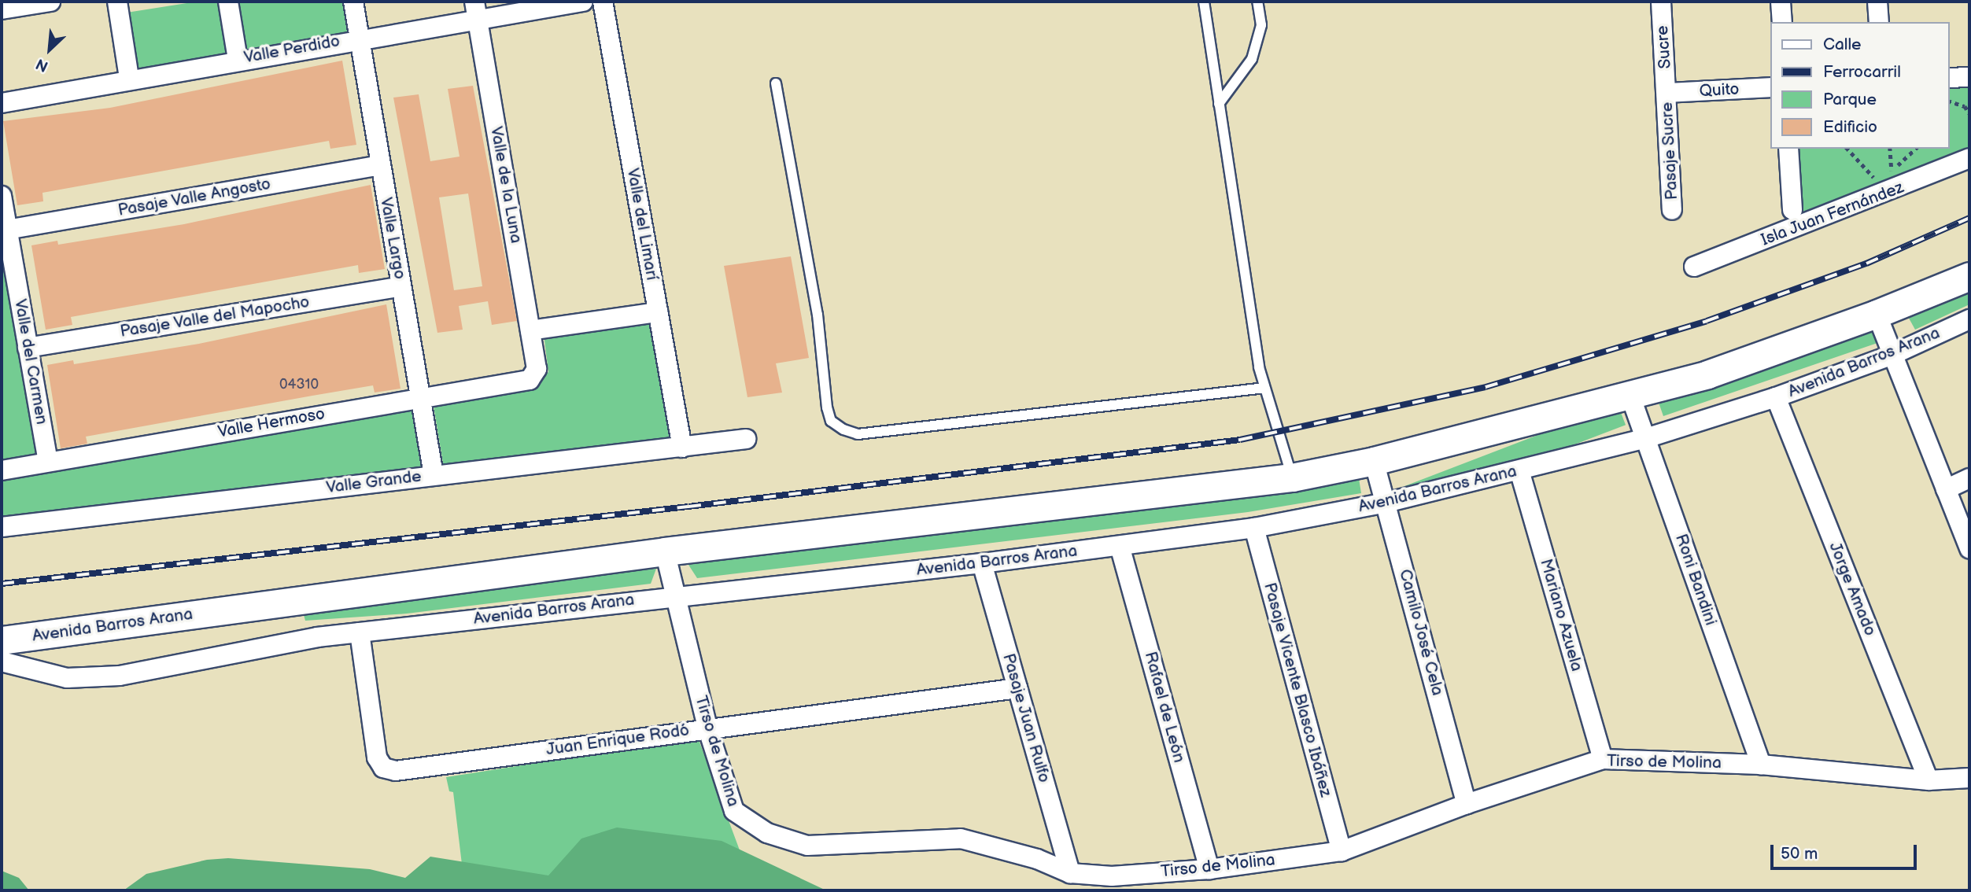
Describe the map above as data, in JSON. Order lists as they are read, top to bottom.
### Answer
{
  "streets": {
    "main road": ["Avenida Barros Arana"],
    "street": [
      "Sucre",
      "Valle Perdido",
      "Quito",
      "Pasaje Sucre",
      "Valle de la Luna",
      "Pasaje Valle Angosto",
      "Isla Juan Fernández",
      "Valle del Limarí",
      "Valle Largo",
      "Pasaje Valle del Mapocho",
      "Valle del Carmen",
      "Valle Hermoso",
      "Valle Grande",
      "Roni Bandini",
      "Jorge Amado",
      "Mariano Azuela",
      "Camilo José Cela",
      "Pasaje Vicente Blasco Ibáñez",
      "Rafael de León",
      "Pasaje Juan Rulfo",
      "Juan Enrique Rodó",
      "Tirso de Molina"
    ]
  },
  "crossings": [
    ["Sucre", "Quito"],
    ["Sucre", "Pasaje Sucre"],
    ["Valle Perdido", "Valle de la Luna"],
    ["Valle Perdido", "Valle Largo"],
    ["Quito", "Pasaje Sucre"],
    ["Valle de la Luna", "Valle Hermoso"],
    ["Pasaje Valle Angosto", "Valle Largo"],
    ["Pasaje Valle Angosto", "Valle del Carmen"],
    ["Valle del Limarí", "Valle Grande"],
    ["Valle Largo", "Pasaje Valle del Mapocho"],
    ["Valle Largo", "Valle Hermoso"],
    ["Valle Largo", "Valle Grande"],
    ["Pasaje Valle del Mapocho", "Valle del Carmen"],
    ["Valle del Carmen", "Valle Hermoso"],
    ["Avenida Barros Arana", "Roni Bandini"],
    ["Avenida Barros Arana", "Jorge Amado"],
    ["Avenida Barros Arana", "Mariano Azuela"],
    ["Avenida Barros Arana", "Camilo José Cela"],
    ["Avenida Barros Arana", "Pasaje Vicente Blasco Ibáñez"],
    ["Avenida Barros Arana", "Rafael de León"],
    ["Avenida Barros Arana", "Pasaje Juan Rulfo"],
    ["Avenida Barros Arana", "Juan Enrique Rodó"],
    ["Avenida Barros Arana", "Tirso de Molina"],
    ["Roni Bandini", "Tirso de Molina"],
    ["Jorge Amado", "Tirso de Molina"],
    ["Mariano Azuela", "Tirso de Molina"],
    ["Camilo José Cela", "Tirso de Molina"],
    ["Pasaje Vicente Blasco Ibáñez", "Tirso de Molina"],
    ["Rafael de León", "Tirso de Molina"],
    ["Pasaje Juan Rulfo", "Juan Enrique Rodó"],
    ["Pasaje Juan Rulfo", "Tirso de Molina"],
    ["Juan Enrique Rodó", "Tirso de Molina"]
  ],
  "house_numbers": ["04310"],
  "legend": [
    "Calle",
    "Ferrocarril",
    "Parque",
    "Edificio"
  ],
  "scale_bar": "50 m",
  "north": "bottom left"
}
